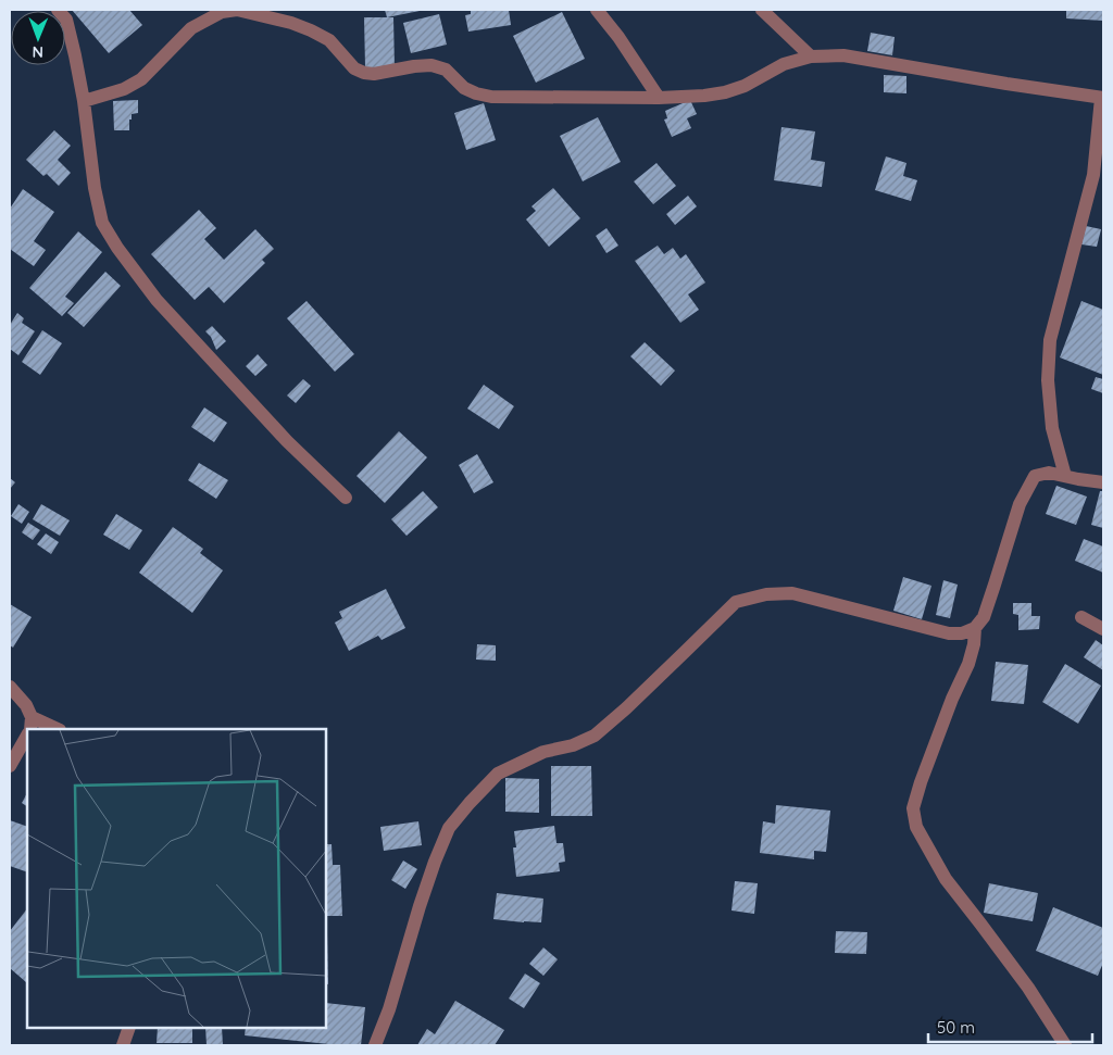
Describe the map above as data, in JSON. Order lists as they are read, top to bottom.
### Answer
{
  "scale_bar": "50 m",
  "north": "bottom"
}
